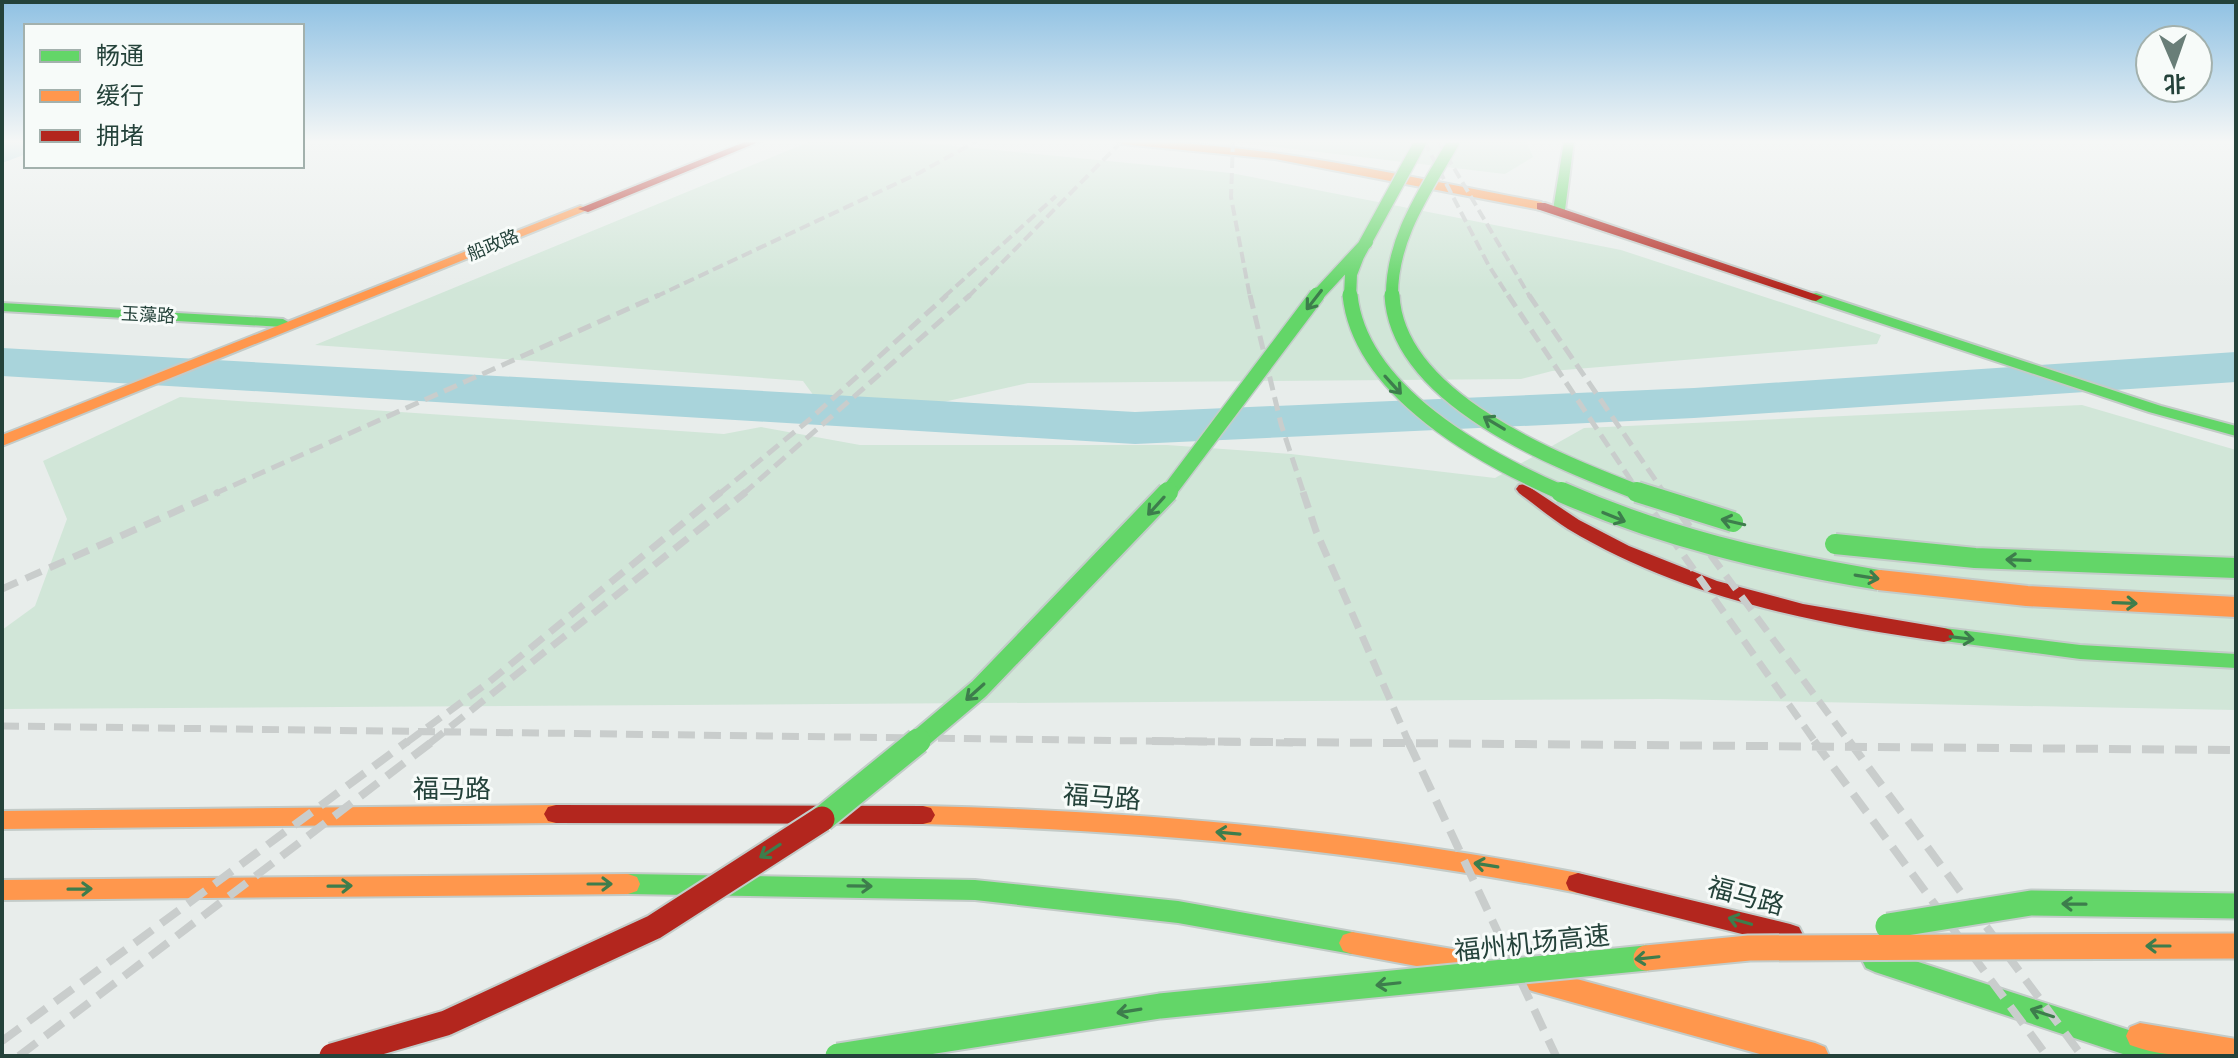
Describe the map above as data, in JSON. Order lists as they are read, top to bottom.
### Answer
{
  "streets": {
    "main road": [
      "船政路",
      "玉藻路",
      "福马路",
      "福州机场高速"
    ]
  },
  "crossings": [
    ["船政路", "玉藻路"]
  ],
  "legend": ["畅通", "缓行", "拥堵"],
  "north": "bottom"
}
